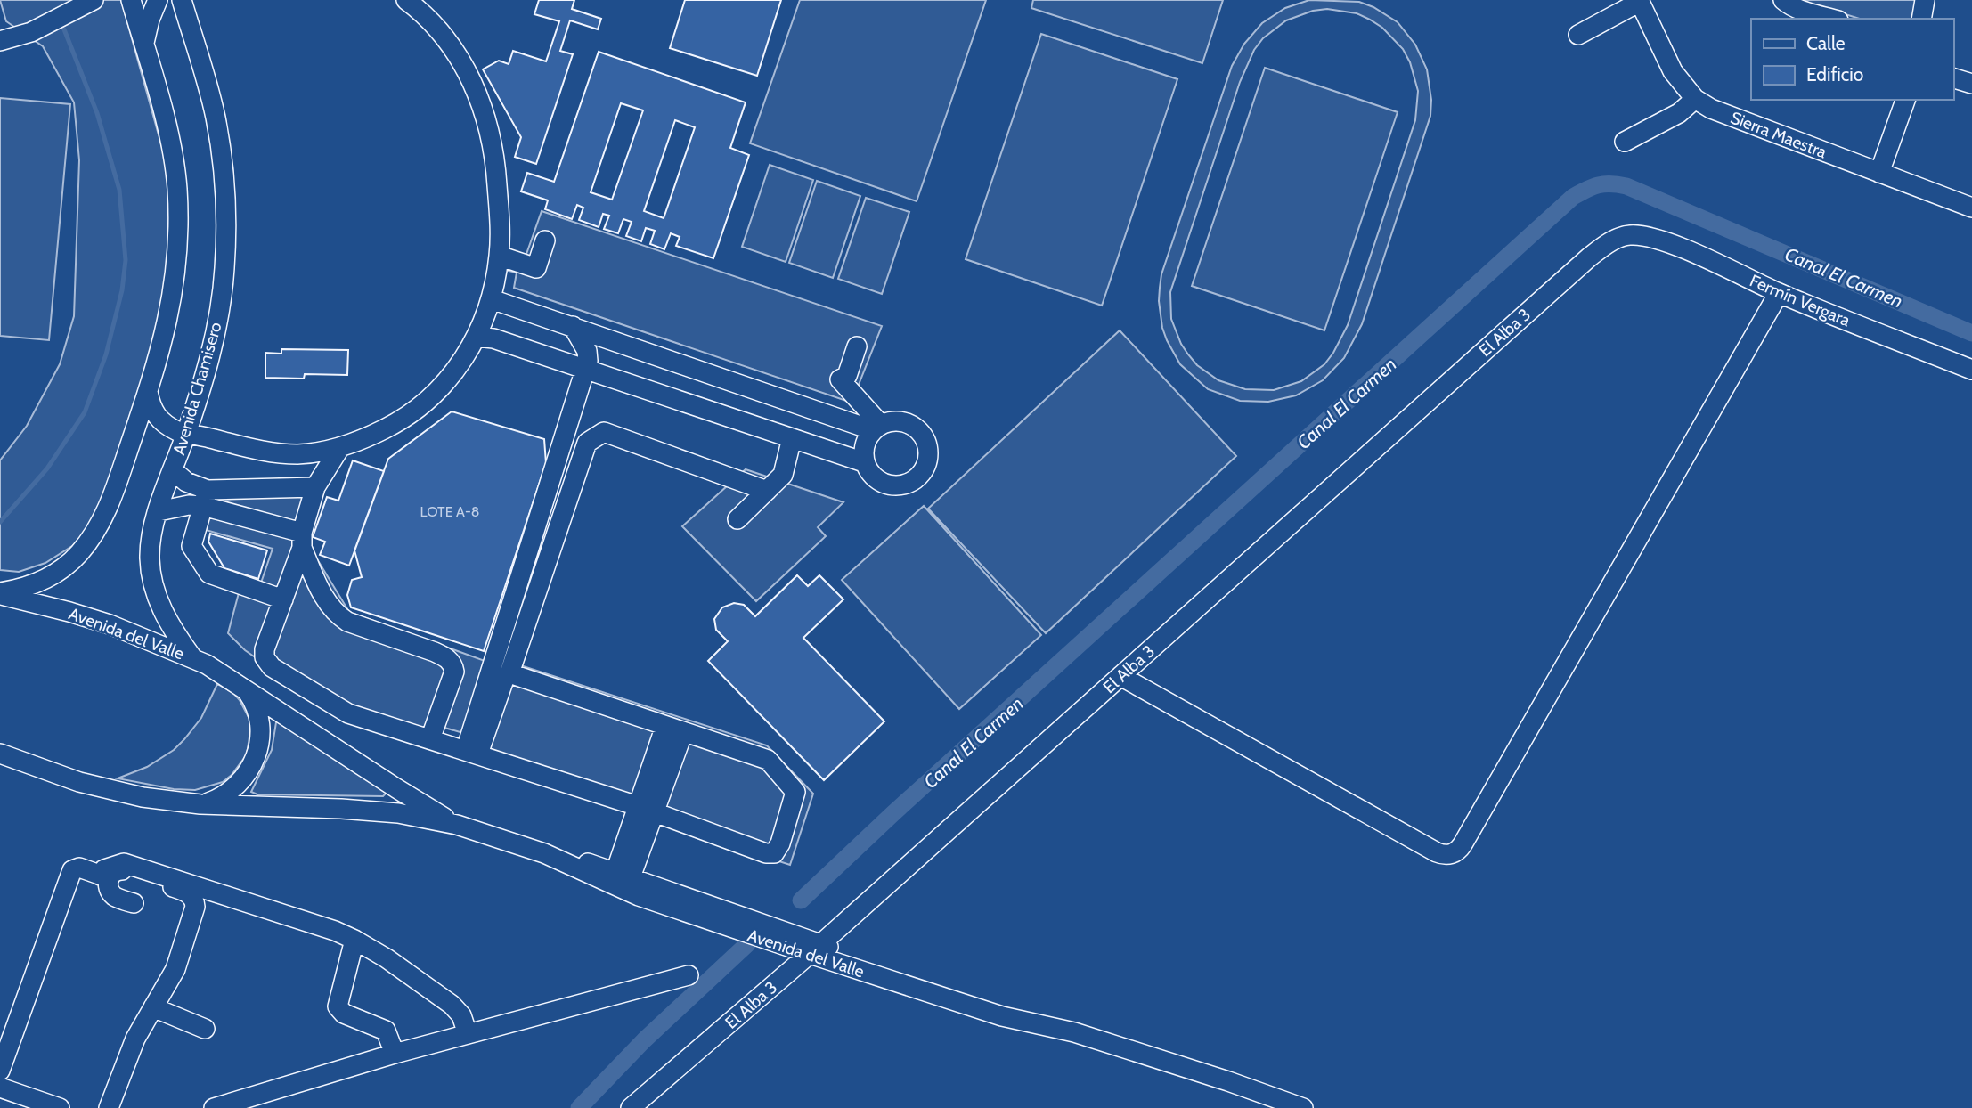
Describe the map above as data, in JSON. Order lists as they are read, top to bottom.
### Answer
{
  "streets": {
    "street": [
      "Sierra Maestra",
      "Fermín Vergara",
      "El Alba 3",
      "Avenida Chamisero",
      "Avenida del Valle"
    ]
  },
  "crossings": [
    ["Fermín Vergara", "El Alba 3"],
    ["El Alba 3", "Avenida del Valle"],
    ["Avenida Chamisero", "Avenida del Valle"]
  ],
  "water": ["Canal El Carmen"],
  "house_numbers": ["LOTE A-8"],
  "legend": ["Calle", "Edificio"]
}
